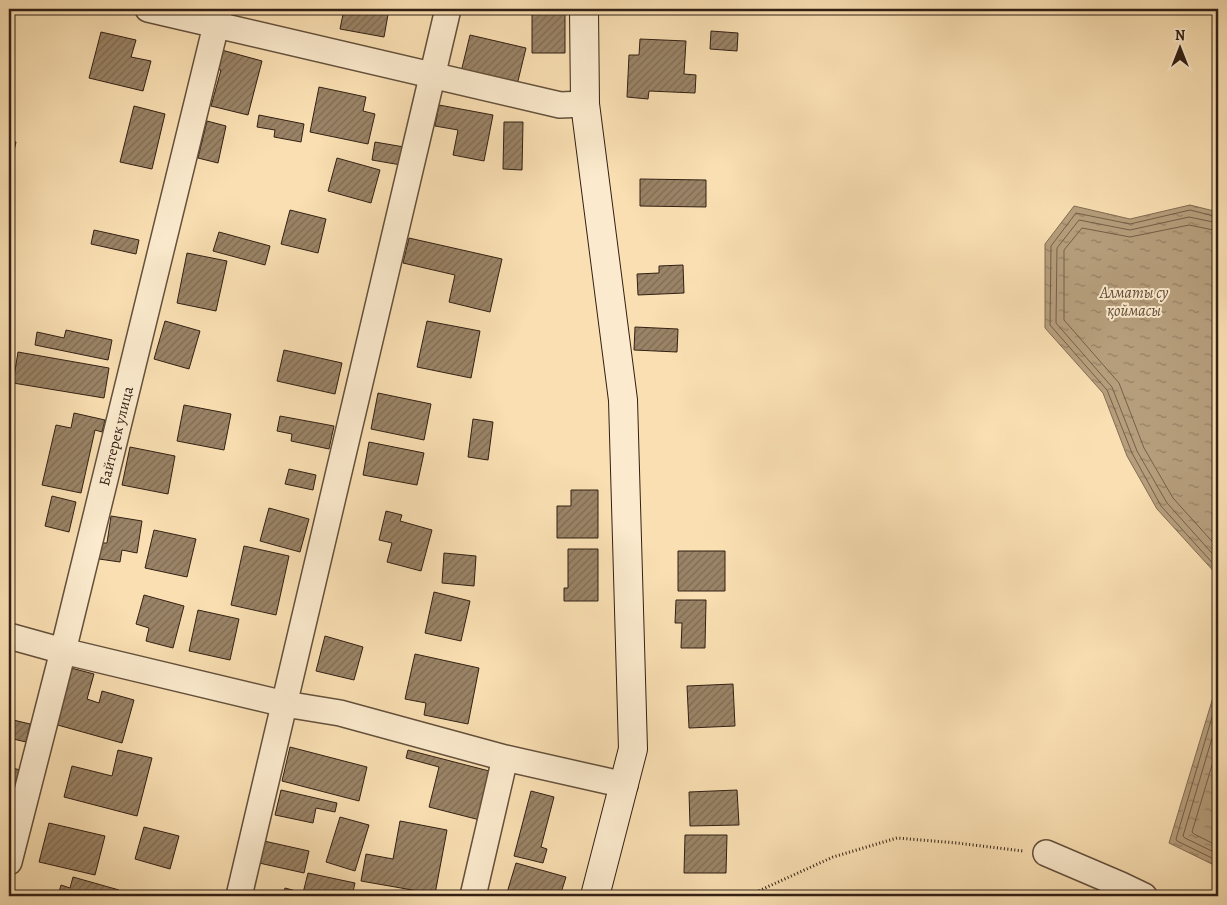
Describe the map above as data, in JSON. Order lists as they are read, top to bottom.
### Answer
{
  "streets": {
    "street": ["Байтерек улица"]
  },
  "water": ["Алматы су қоймасы"],
  "north": "top"
}
